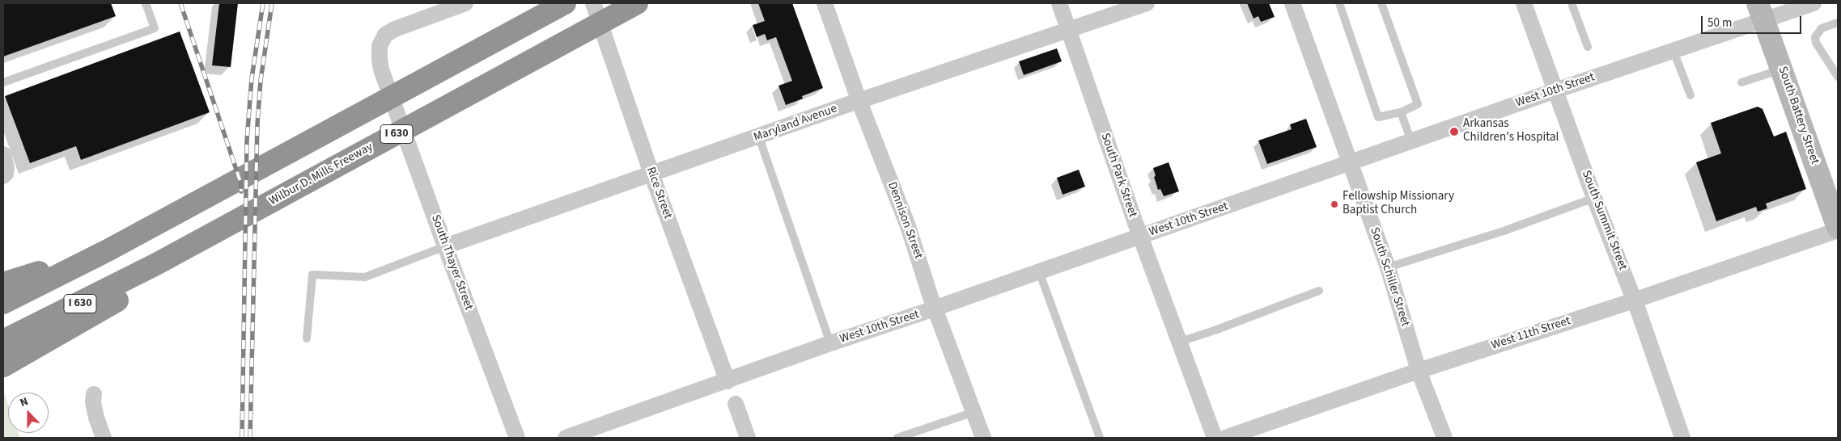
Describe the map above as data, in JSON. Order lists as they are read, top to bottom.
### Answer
{
  "streets": {
    "highway": ["I 630", "Wilbur D. Mills Freeway"],
    "street": [
      "West 10th Street",
      "South Battery Street",
      "Maryland Avenue",
      "South Park Street",
      "Rice Street",
      "Dennison Street",
      "South Summit Street",
      "South Thayer Street",
      "South Schiller Street",
      "West 11th Street"
    ]
  },
  "crossings": [
    ["West 10th Street", "South Battery Street"],
    ["West 10th Street", "South Park Street"],
    ["West 10th Street", "Rice Street"],
    ["West 10th Street", "Dennison Street"],
    ["West 10th Street", "South Summit Street"],
    ["West 10th Street", "South Schiller Street"],
    ["South Battery Street", "West 11th Street"],
    ["Maryland Avenue", "South Park Street"],
    ["Maryland Avenue", "Rice Street"],
    ["Maryland Avenue", "Dennison Street"],
    ["Maryland Avenue", "South Thayer Street"],
    ["I 630", "Wilbur D. Mills Freeway"],
    ["South Schiller Street", "West 11th Street"]
  ],
  "places": ["Arkansas Children's Hospital", "Fellowship Missionary Baptist Church"],
  "scale_bar": "50 m",
  "north": "top"
}
